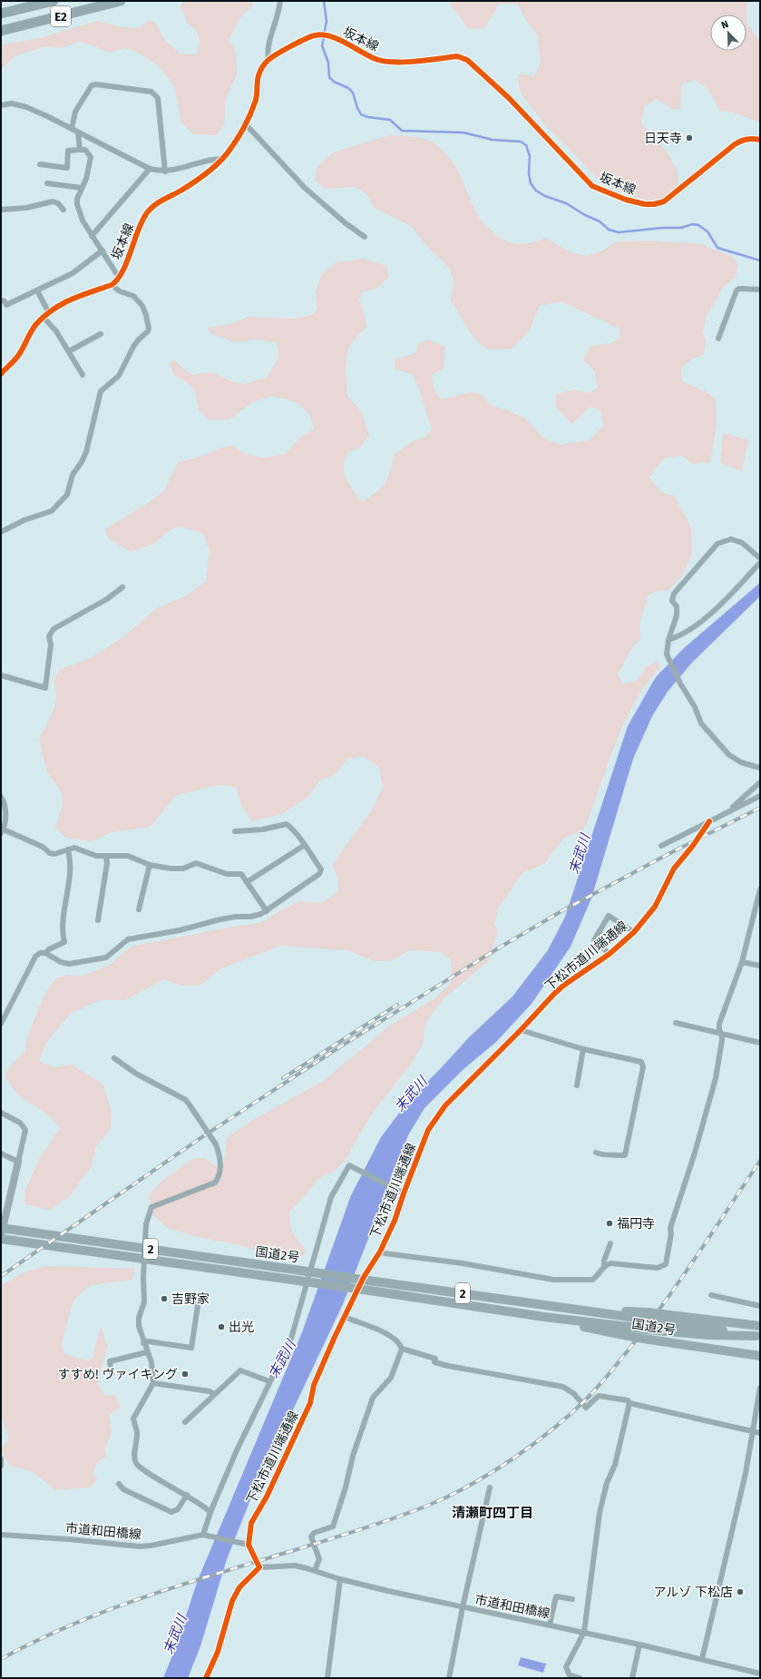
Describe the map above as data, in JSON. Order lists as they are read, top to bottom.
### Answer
{
  "streets": {
    "highway": ["E2", "2", "国道2号"],
    "street": ["坂本線", "下松市道川端通線", "市道和田橋線"]
  },
  "districts": ["清瀬町四丁目"],
  "water": ["末武川"],
  "places": [
    "日天寺",
    "福円寺",
    "吉野家",
    "出光",
    "すすめ! ヴァイキング",
    "アルゾ 下松店"
  ],
  "north": "top left"
}
